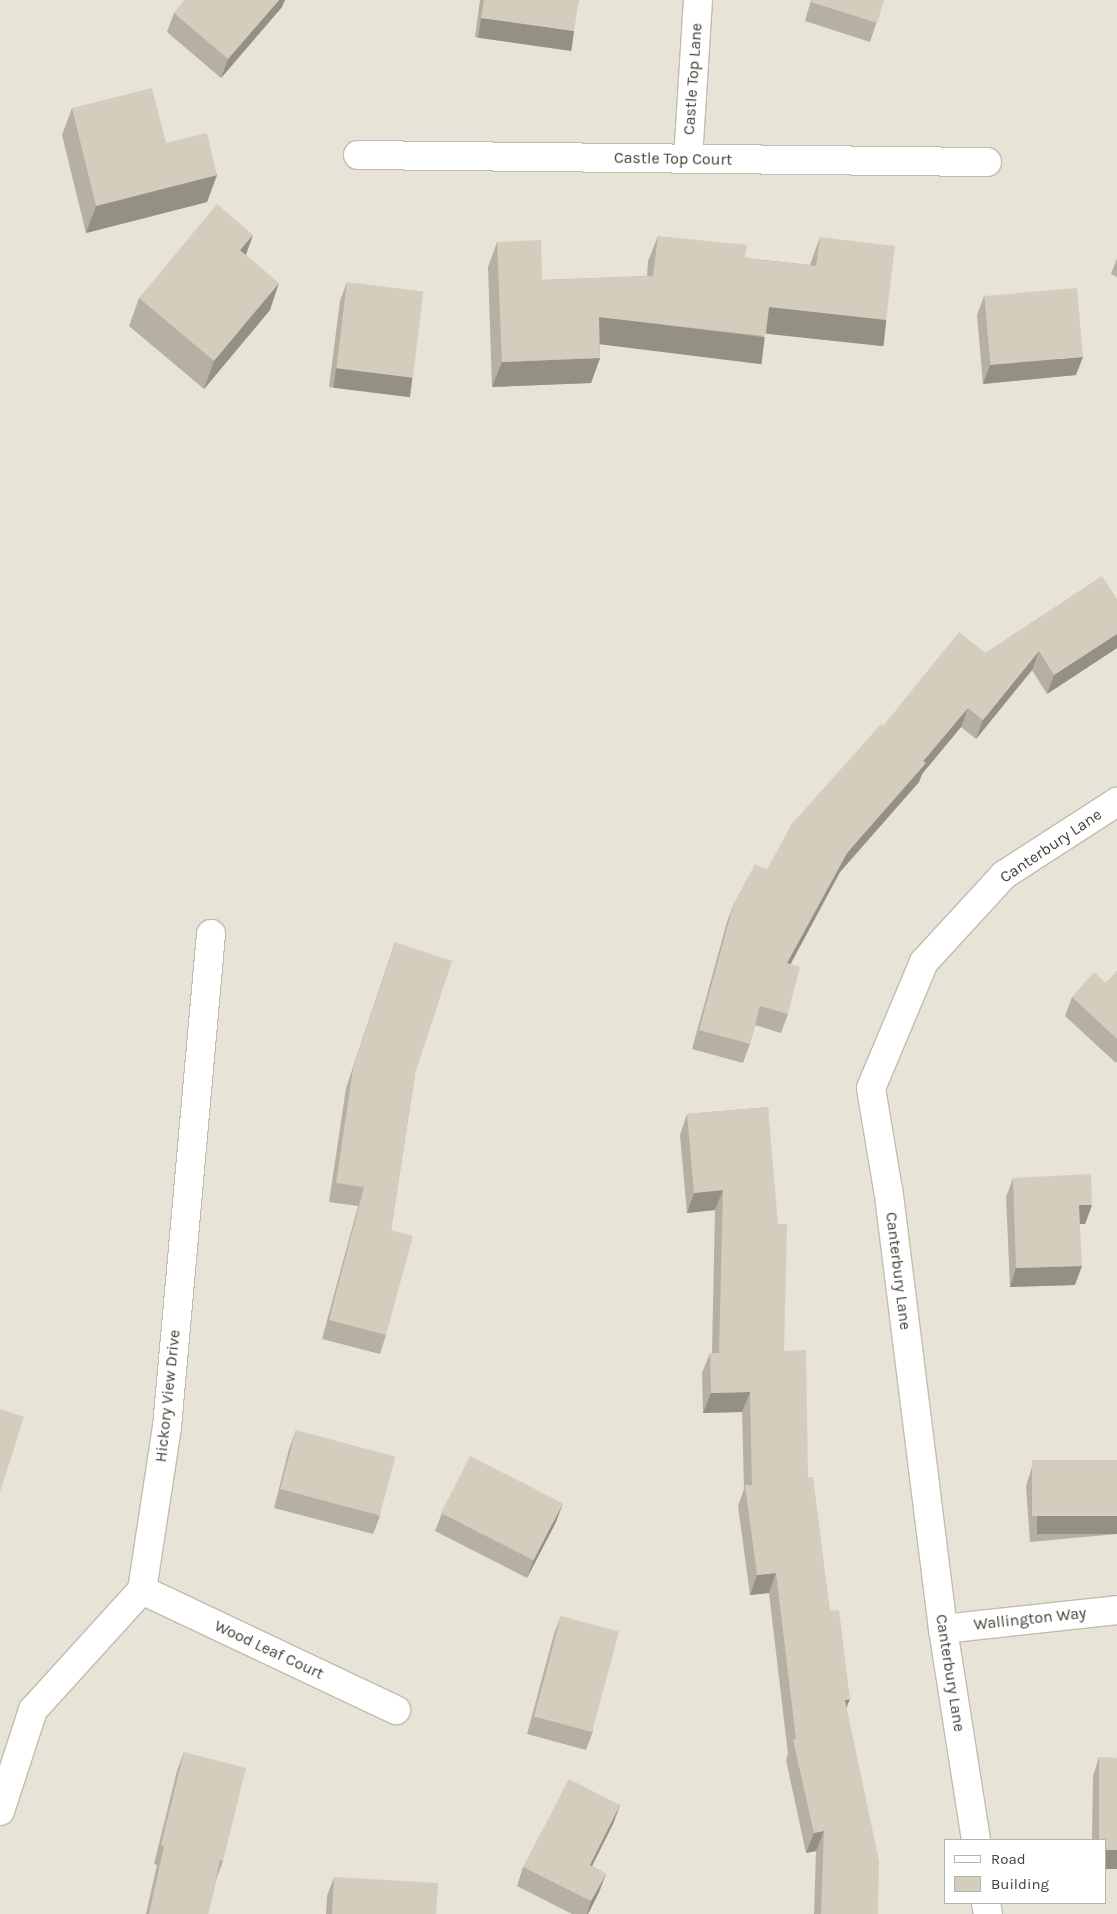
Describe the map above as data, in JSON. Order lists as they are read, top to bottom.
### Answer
{
  "streets": {
    "street": [
      "Castle Top Lane",
      "Castle Top Court",
      "Canterbury Lane",
      "Hickory View Drive",
      "Wallington Way",
      "Wood Leaf Court"
    ]
  },
  "crossings": [
    ["Castle Top Lane", "Castle Top Court"],
    ["Canterbury Lane", "Wallington Way"],
    ["Hickory View Drive", "Wood Leaf Court"]
  ],
  "legend": ["Road", "Building"]
}
